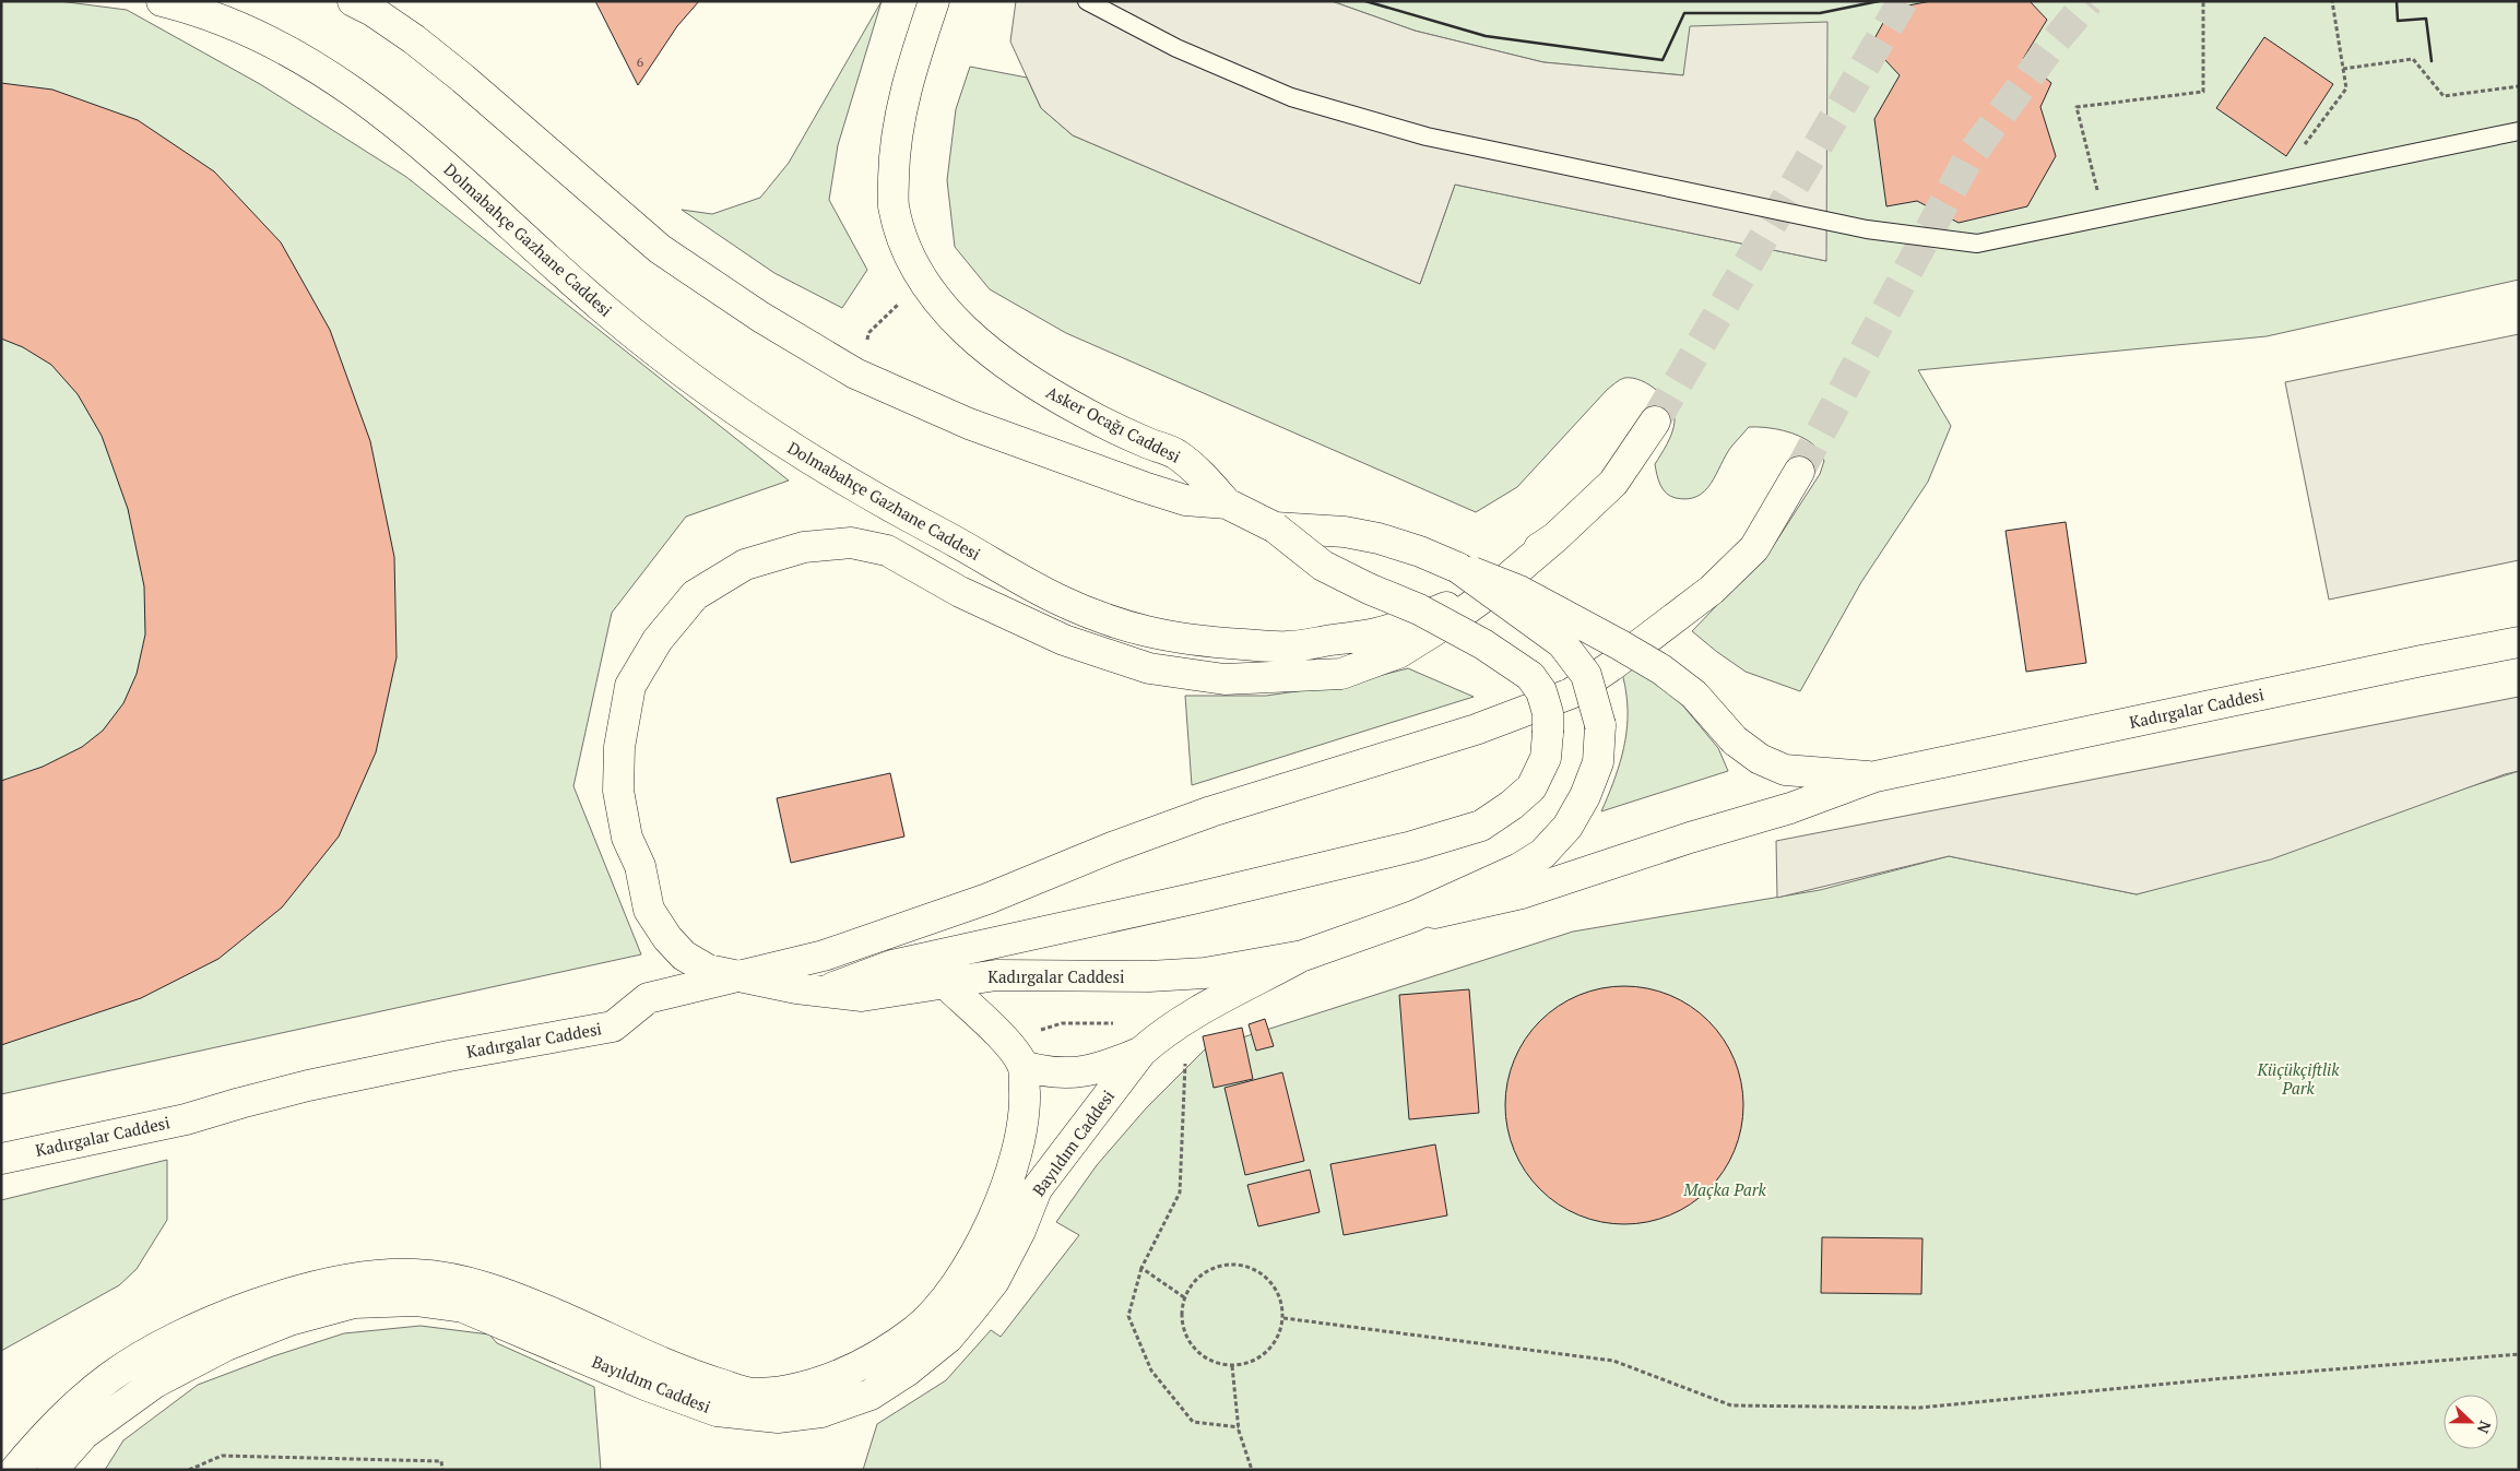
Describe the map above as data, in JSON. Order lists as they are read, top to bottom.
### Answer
{
  "streets": {
    "main road": [
      "Dolmabahçe Gazhane Caddesi",
      "Asker Ocağı Caddesi",
      "Kadırgalar Caddesi",
      "Bayıldım Caddesi"
    ]
  },
  "crossings": [
    ["Kadırgalar Caddesi", "Bayıldım Caddesi"]
  ],
  "parks": ["Küçükçiftlik Park", "Maçka Park"],
  "house_numbers": ["6"],
  "north": "right"
}
